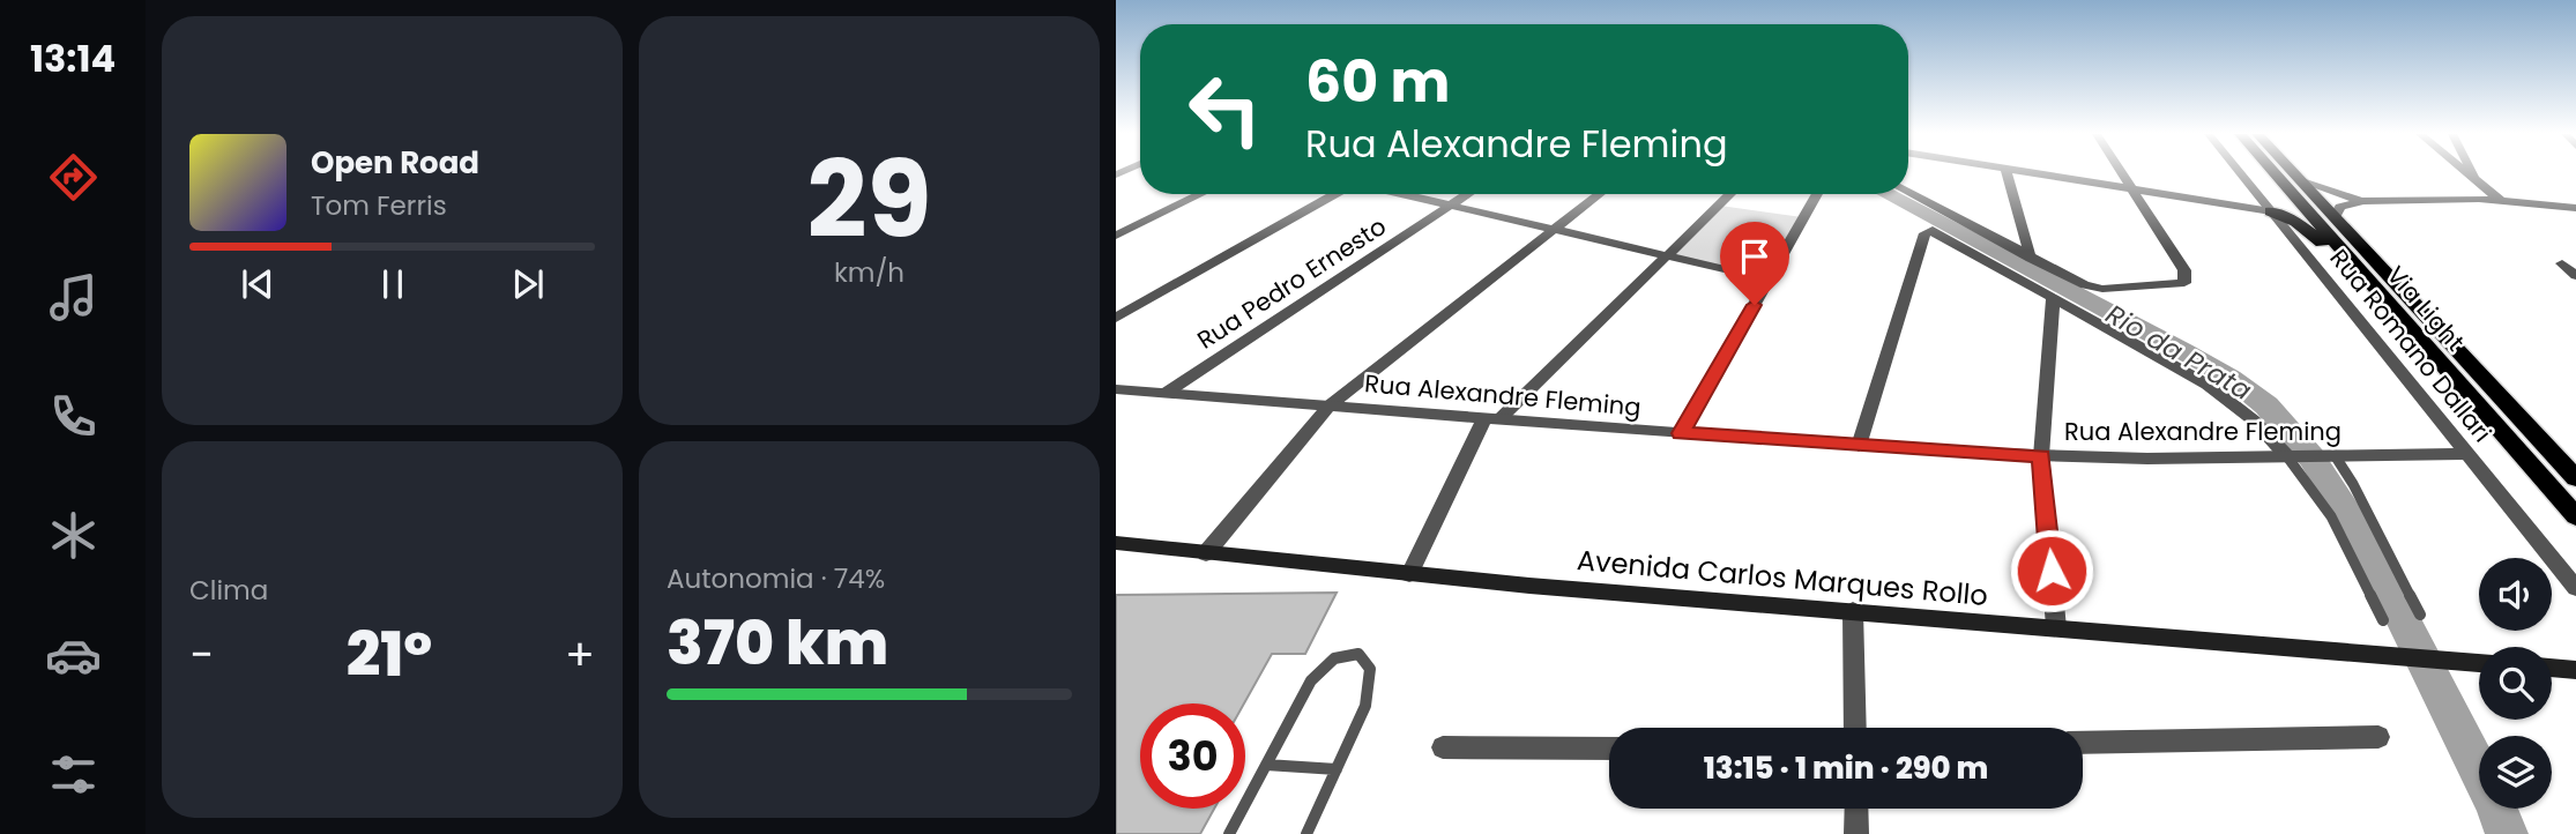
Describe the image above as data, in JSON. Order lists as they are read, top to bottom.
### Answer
{
  "streets": {
    "main road": ["Via Light", "Avenida Carlos Marques Rollo"],
    "street": ["Rua Pedro Ernesto", "Rua Romano Dallari", "Rua Alexandre Fleming"]
  },
  "crossings": [
    ["Rua Pedro Ernesto", "Rua Alexandre Fleming"],
    ["Rua Romano Dallari", "Rua Alexandre Fleming"]
  ],
  "water": ["Rio da Prata"],
  "page": {
    "tabs": "13:14",
    "tile": [
      ["29", "km/h"],
      "Clima",
      ["Autonomia · 74%", "370 km"]
    ],
    "turn": ["60 m", "Rua Alexandre Fleming"],
    "song": ["Open Road", "Tom Ferris"],
    "heat": ["−", "21°", "+"],
    "limit": "30",
    "trip": "13:15 · 1 min · 290 m"
  }
}
